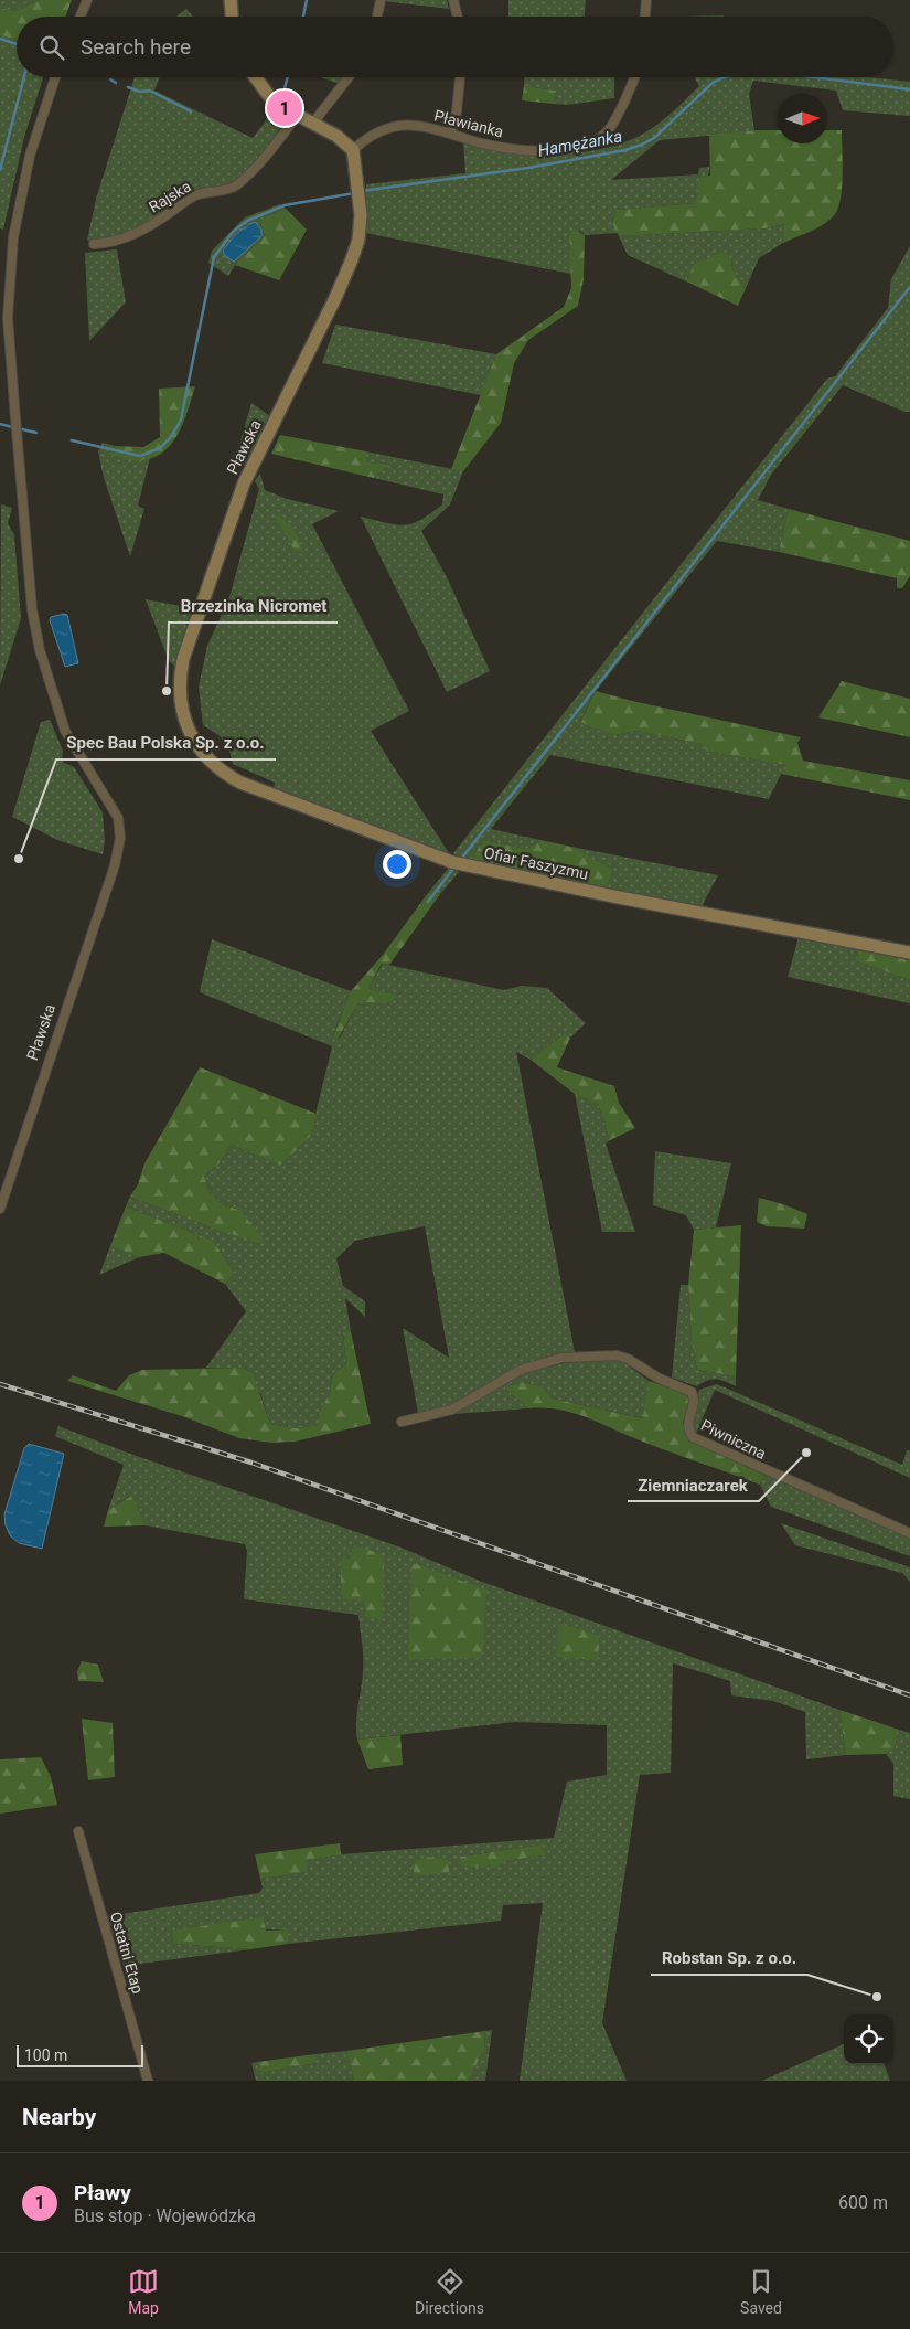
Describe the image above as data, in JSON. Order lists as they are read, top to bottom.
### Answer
{
  "streets": {
    "street": [
      "Pławianka",
      "Rajska",
      "Pławska",
      "Ofiar Faszyzmu",
      "Piwniczna",
      "Ostatni Etap"
    ]
  },
  "crossings": [
    ["Pławianka", "Pławska"],
    ["Pławska", "Ofiar Faszyzmu"]
  ],
  "water": ["Hamężanka"],
  "places": [
    "Brzezinka Nicromet",
    "Spec Bau Polska Sp. z o.o.",
    "Ziemniaczarek",
    "Robstan Sp. z o.o."
  ],
  "scale_bar": "100 m",
  "north": "right",
  "page": {
    "search": "Search here",
    "pins": "1",
    "scale": "100 m",
    "heading": "Nearby",
    "list": [
      {
        "mark": "1",
        "name": "Pławy",
        "note": "Bus stop · Wojewódzka",
        "value": "600 m"
      }
    ],
    "nav": ["Map", "Directions", "Saved"]
  }
}
